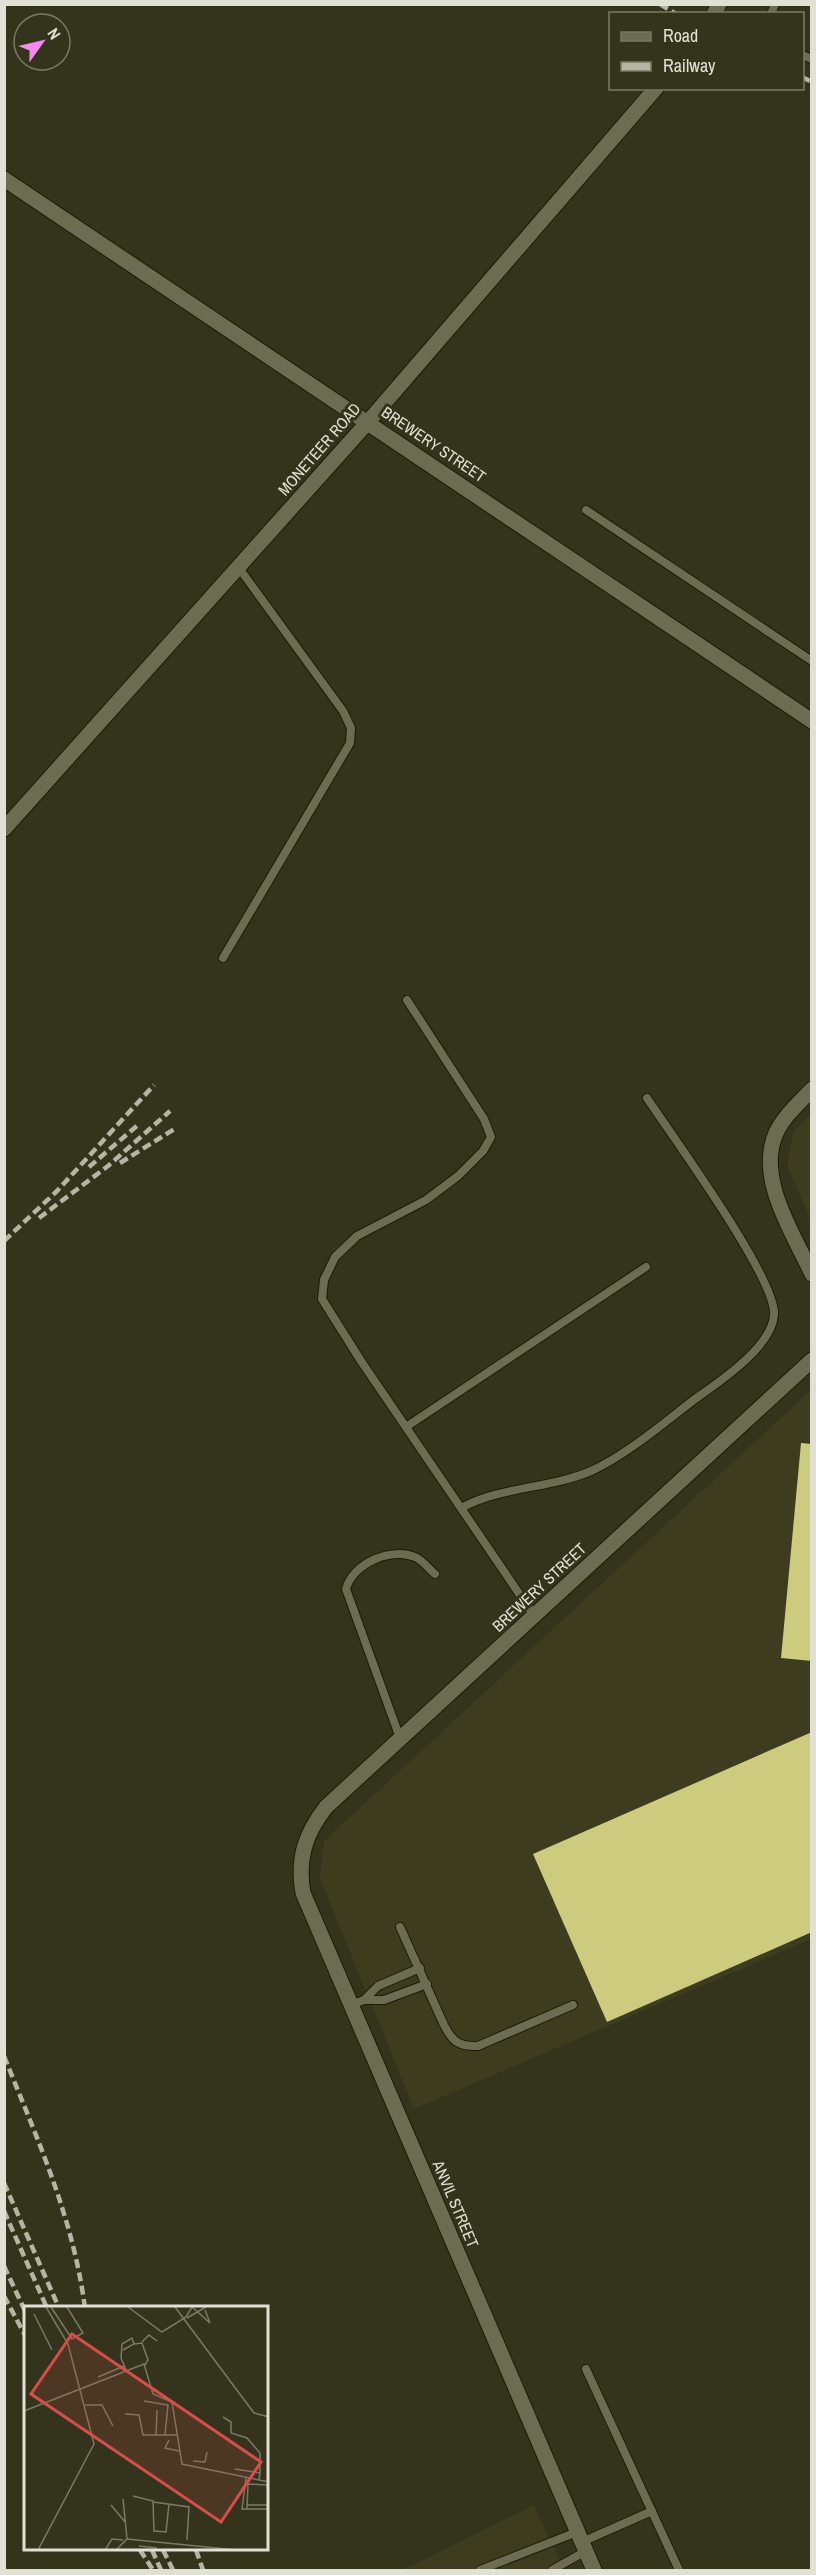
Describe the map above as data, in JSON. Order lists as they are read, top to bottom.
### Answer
{
  "streets": {
    "street": ["BREWERY STREET", "MONETEER ROAD", "ANVIL STREET"]
  },
  "crossings": [
    ["BREWERY STREET", "MONETEER ROAD"],
    ["BREWERY STREET", "ANVIL STREET"]
  ],
  "legend": ["Road", "Railway"],
  "north": "top right"
}
